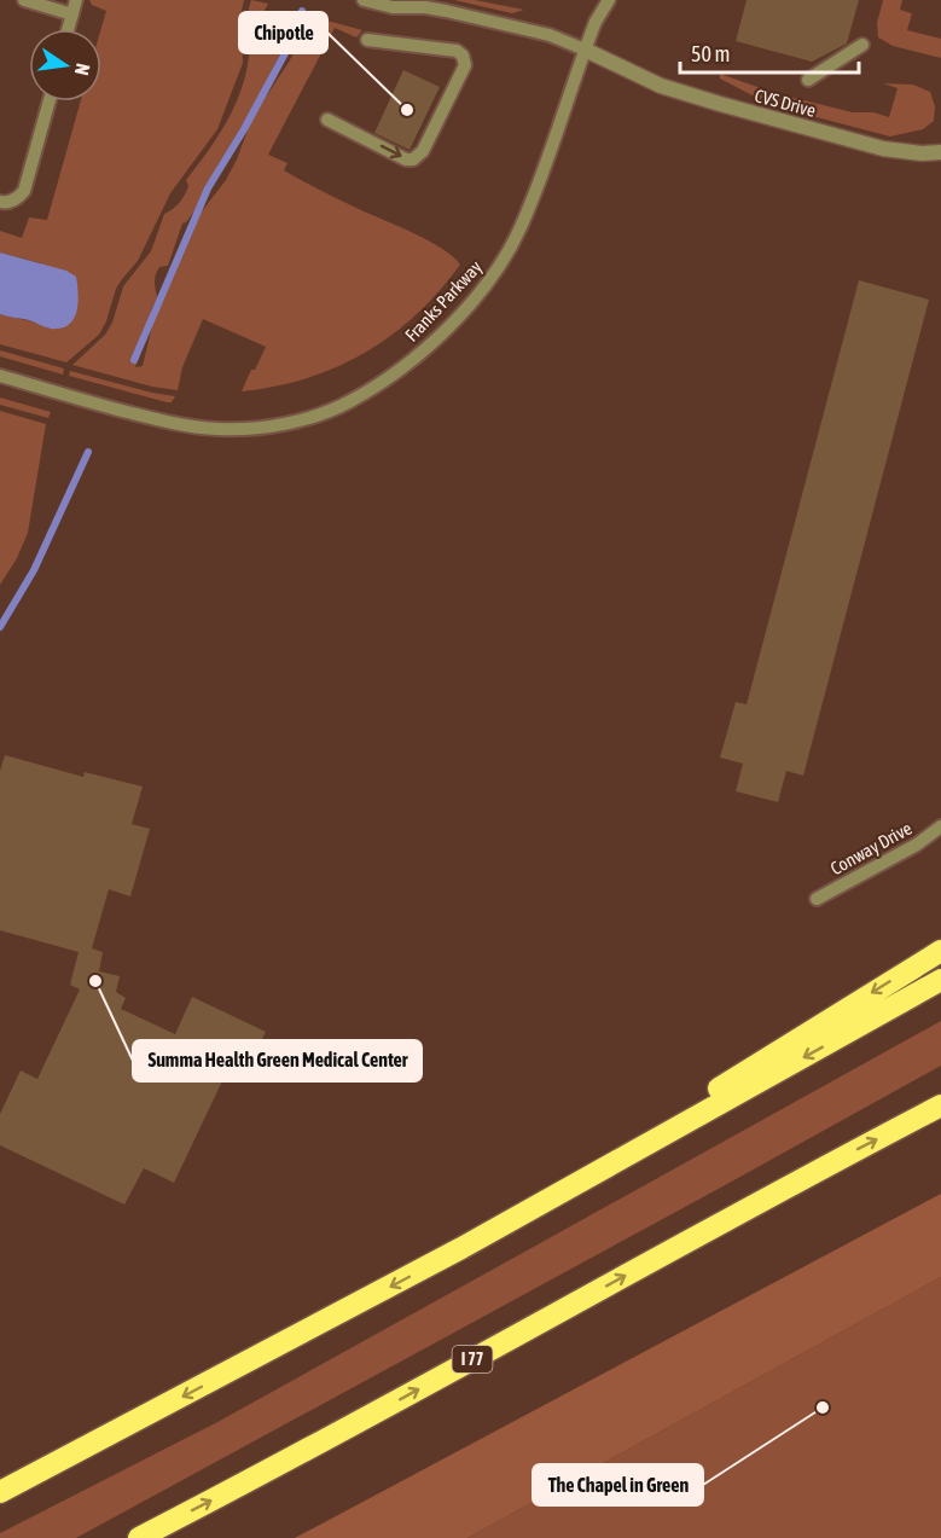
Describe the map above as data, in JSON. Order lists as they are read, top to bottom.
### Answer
{
  "streets": {
    "highway": ["I 77"],
    "street": ["CVS Drive"],
    "lane": ["Franks Parkway", "Conway Drive"]
  },
  "crossings": [
    ["CVS Drive", "Franks Parkway"]
  ],
  "places": ["Chipotle", "Summa Health Green Medical Center", "The Chapel in Green"],
  "scale_bar": "50 m",
  "north": "right"
}
